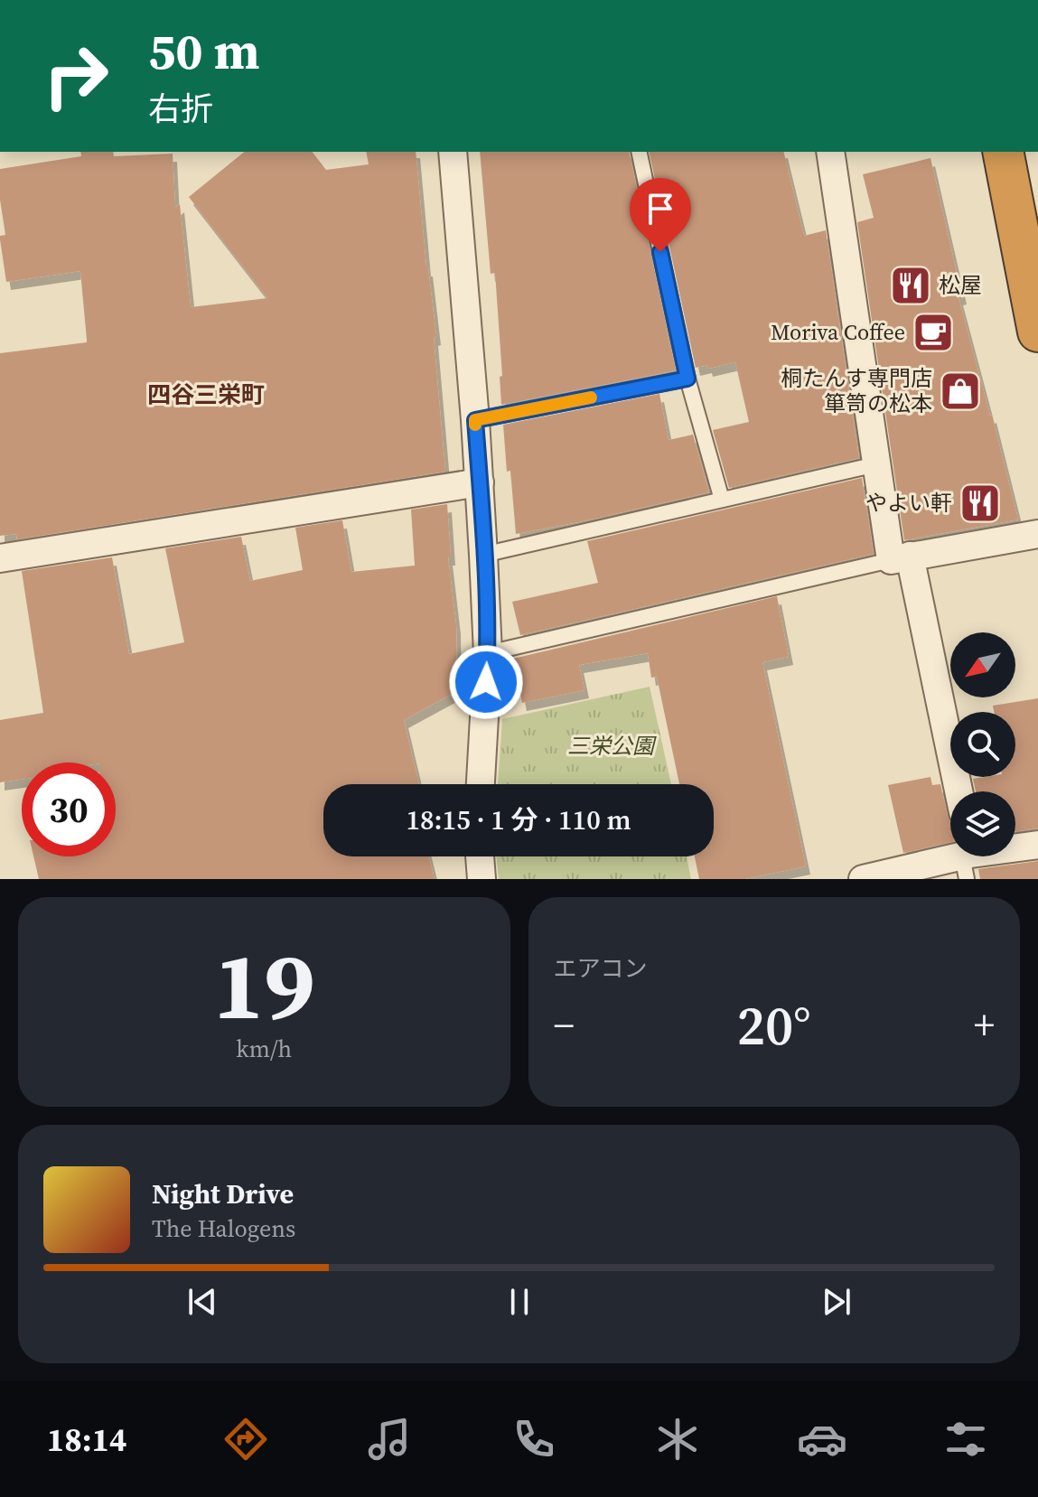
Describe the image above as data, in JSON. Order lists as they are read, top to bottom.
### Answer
{
  "districts": ["四谷三栄町"],
  "parks": ["三栄公園"],
  "places": {
    "restaurant": ["松屋", "やよい軒"],
    "cafe": ["Moriva Coffee"],
    "shop": ["桐たんす専門店 箪笥の松本"]
  },
  "north": "bottom left",
  "page": {
    "turn": ["50 m", "右折"],
    "limit": "30",
    "trip": "18:15 · 1 分 · 110 m",
    "tile": [
      ["19", "km/h"],
      "エアコン"
    ],
    "heat": ["−", "20°", "+"],
    "song": ["Night Drive", "The Halogens"],
    "tabs": "18:14"
  }
}
